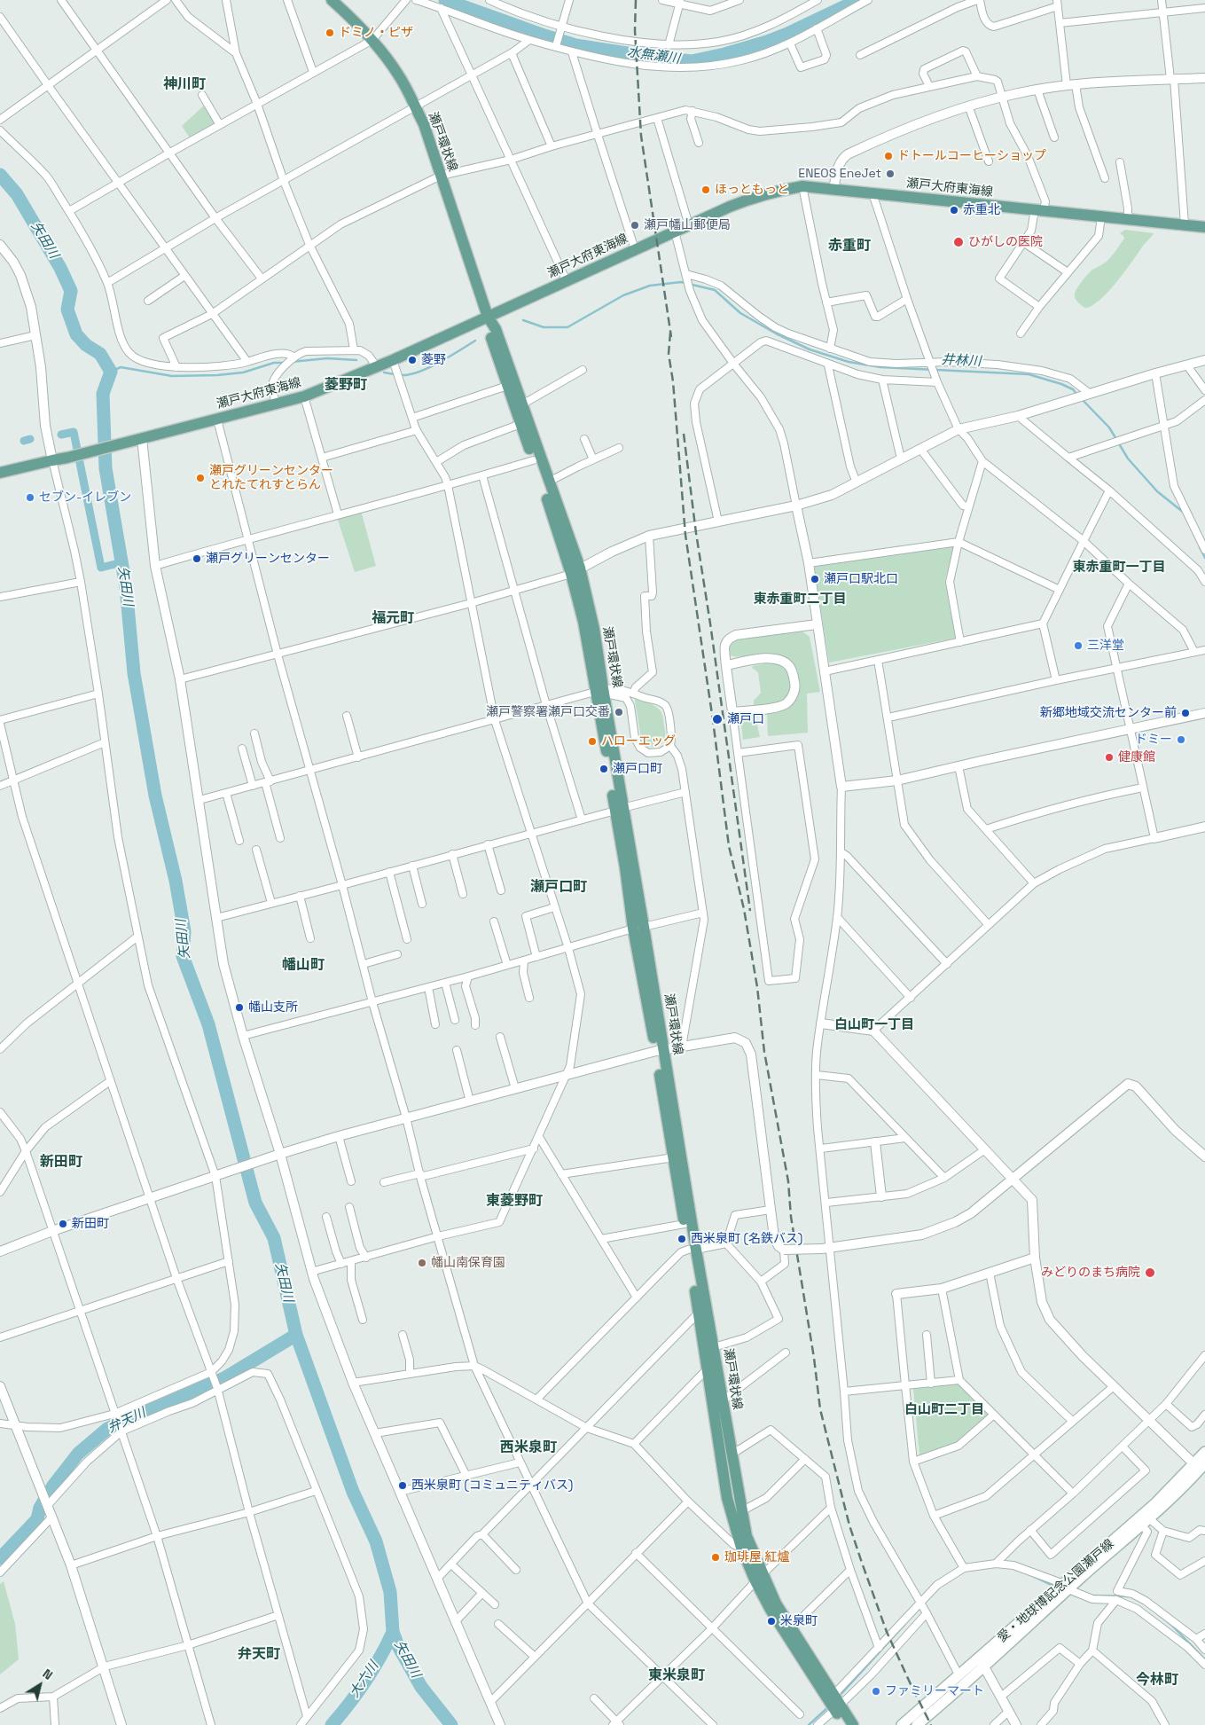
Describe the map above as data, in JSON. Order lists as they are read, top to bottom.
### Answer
{
  "streets": {
    "main road": ["瀬戸環状線", "瀬戸大府東海線", "愛・地球博記念公園瀬戸線"]
  },
  "crossings": [
    ["瀬戸環状線", "瀬戸大府東海線"]
  ],
  "districts": [
    "神川町",
    "赤重町",
    "菱野町",
    "東赤重町一丁目",
    "東赤重町二丁目",
    "福元町",
    "瀬戸口町",
    "幡山町",
    "白山町一丁目",
    "新田町",
    "東菱野町",
    "白山町二丁目",
    "西米泉町",
    "弁天町",
    "東米泉町",
    "今林町"
  ],
  "water": [
    "水無瀬川",
    "矢田川",
    "井林川",
    "弁天川",
    "大六川"
  ],
  "places": [
    "ドミノ・ピザ",
    "ドトールコーヒーショップ",
    "ENEOS EneJet",
    "ほっともっと",
    "赤重北",
    "瀬戸幡山郵便局",
    "ひがしの医院",
    "菱野",
    "瀬戸グリーンセンター とれたてれすとらん",
    "セブン-イレブン",
    "瀬戸グリーンセンター",
    "瀬戸口駅北口",
    "三洋堂",
    "瀬戸警察署瀬戸口交番",
    "新郷地域交流センター前",
    "瀬戸口",
    "ドミー",
    "ハローエッグ",
    "健康館",
    "瀬戸口町",
    "幡山支所",
    "新田町",
    "西米泉町 (名鉄バス)",
    "幡山南保育園",
    "みどりのまち病院",
    "西米泉町 (コミュニティバス)",
    "珈琲屋 紅爐",
    "米泉町",
    "ファミリーマート"
  ],
  "north": "top right"
}
